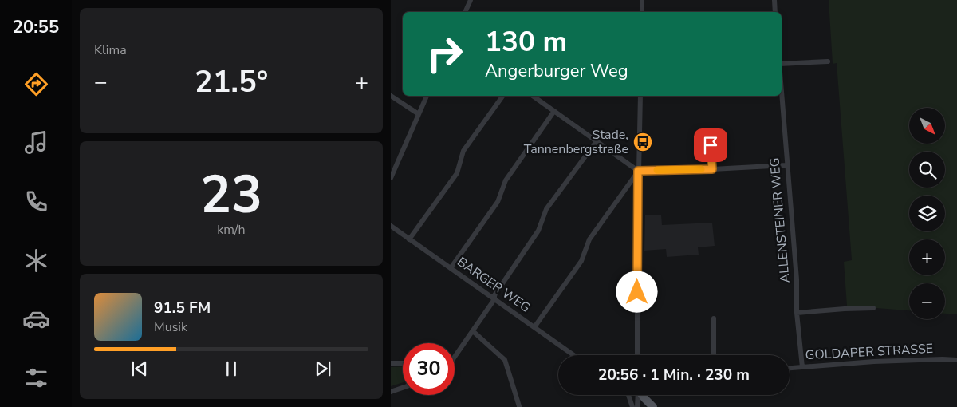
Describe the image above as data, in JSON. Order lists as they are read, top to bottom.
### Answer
{
  "streets": {
    "street": ["ALLENSTEINER WEG", "BARGER WEG", "GOLDAPER STRASSE"]
  },
  "crossings": [
    ["ALLENSTEINER WEG", "GOLDAPER STRASSE"]
  ],
  "places": {
    "bus stop": ["Stade, Tannenbergstraße"]
  },
  "north": "bottom right",
  "page": {
    "tabs": "20:55",
    "tile": [
      "Klima",
      ["23", "km/h"]
    ],
    "turn": ["130 m", "Angerburger Weg"],
    "heat": ["−", "21.5°", "+"],
    "map_buttons": ["+", "−"],
    "song": ["91.5 FM", "Musik"],
    "limit": "30",
    "trip": "20:56 · 1 Min. · 230 m"
  }
}
